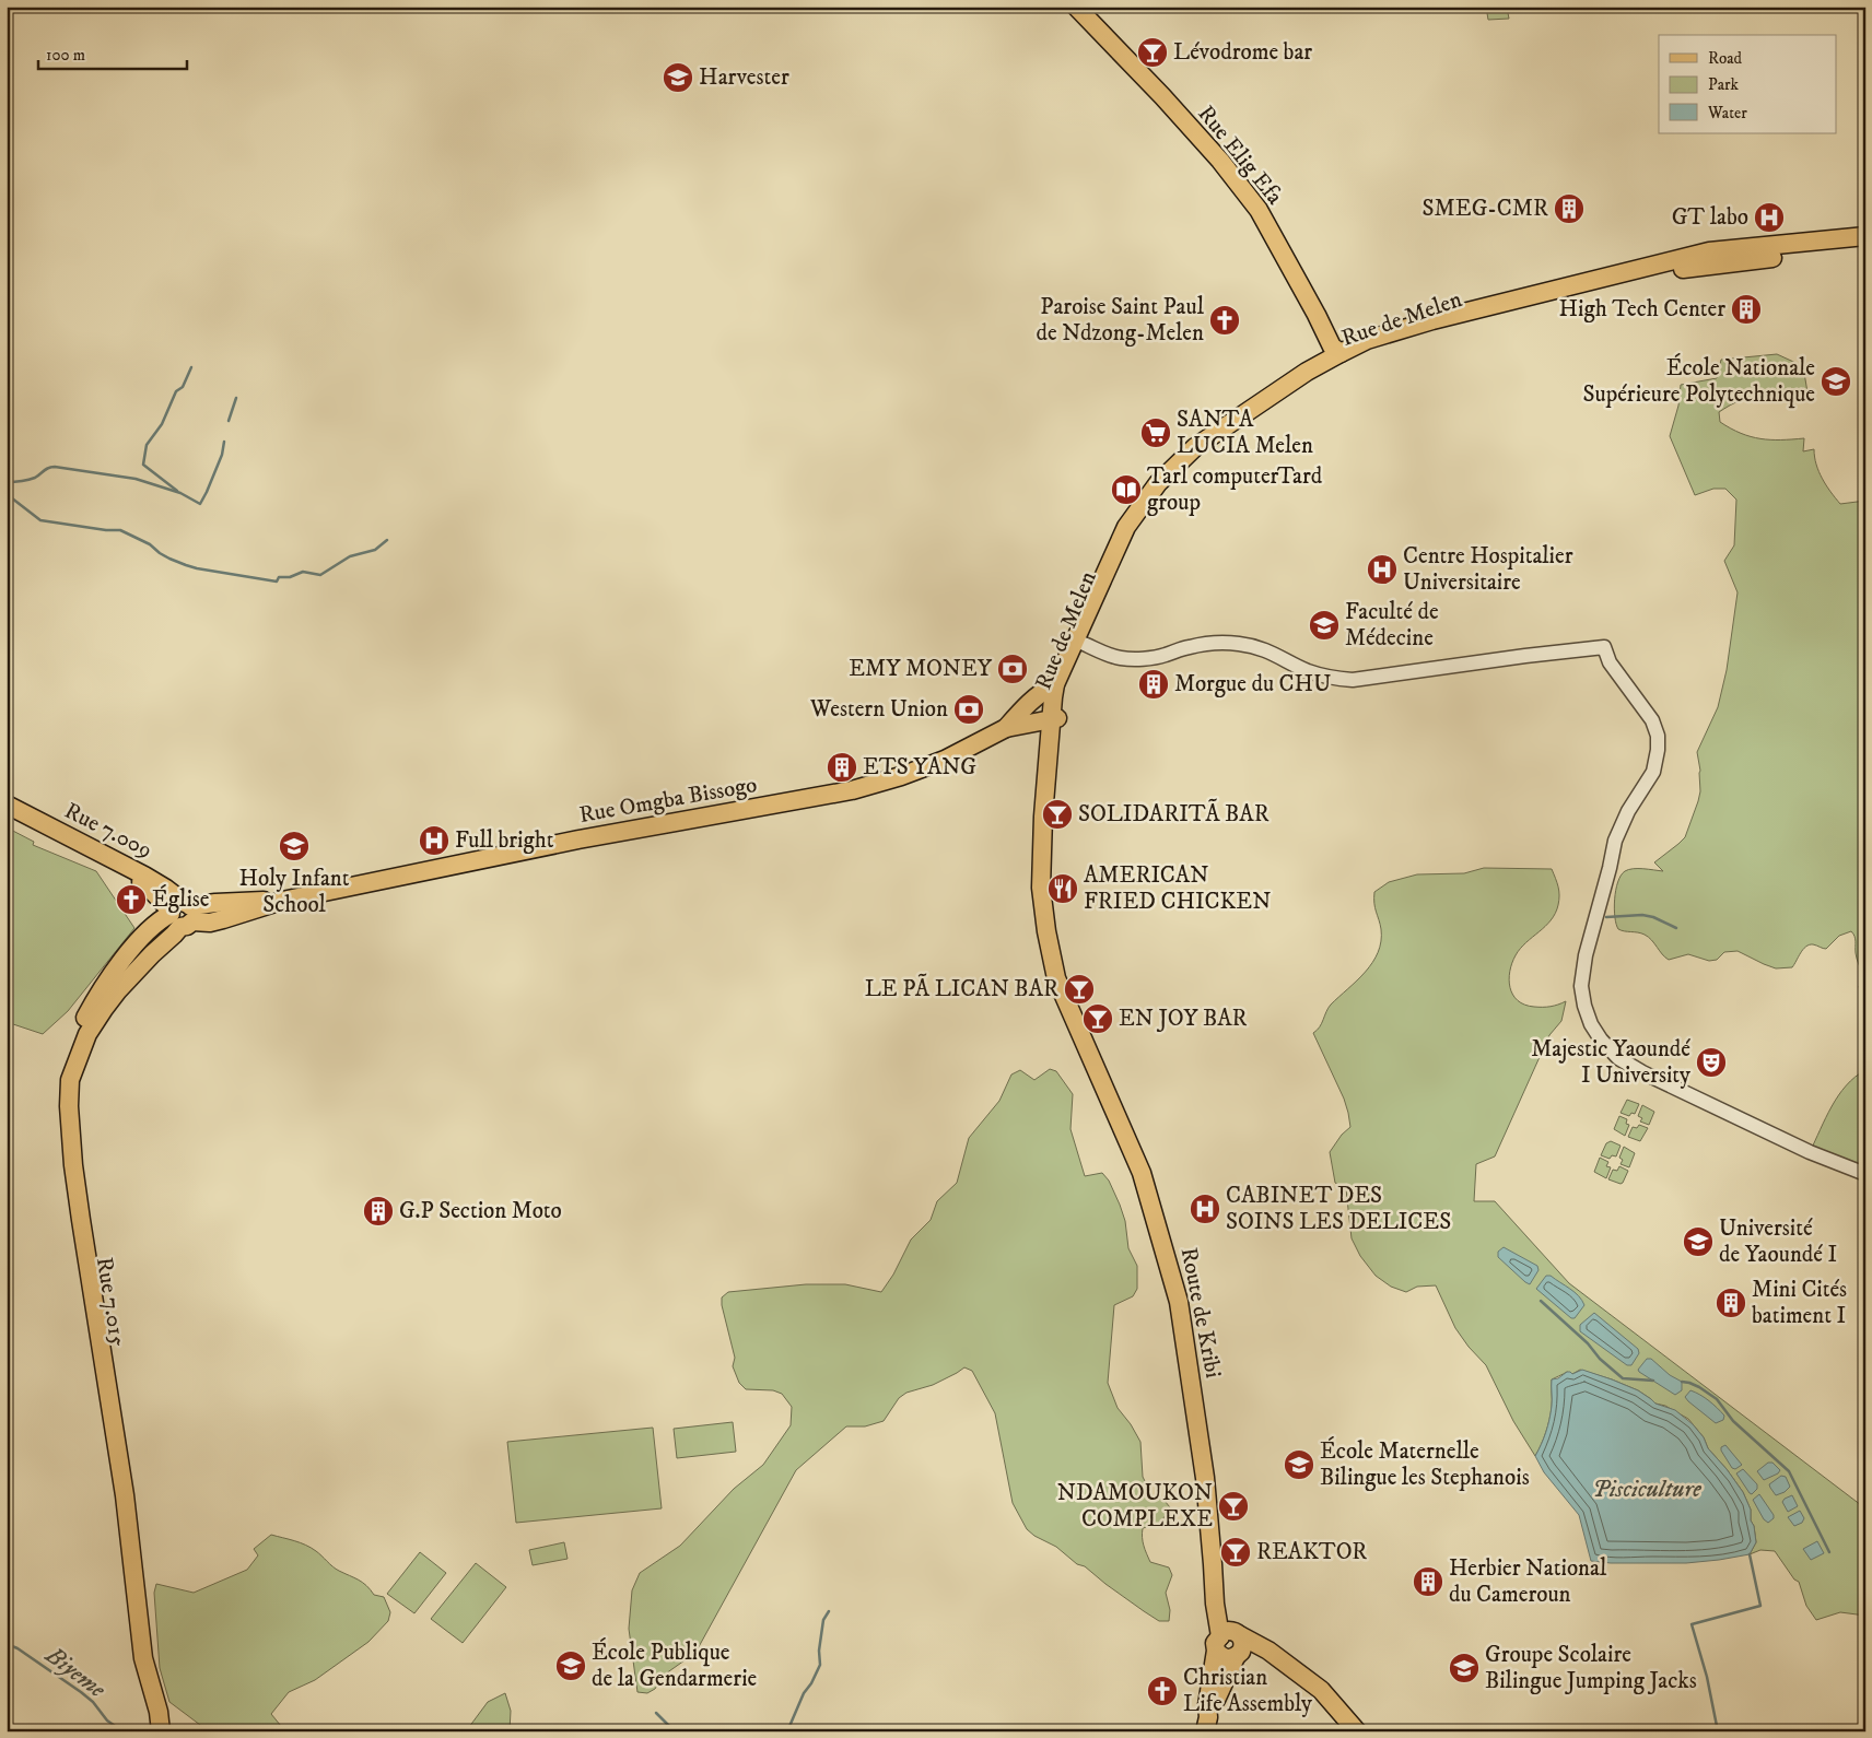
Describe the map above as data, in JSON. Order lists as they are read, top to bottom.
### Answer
{
  "streets": {
    "main road": [
      "Rue Elig Efa",
      "Rue de Melen",
      "Rue Omgba Bissogo",
      "Rue 7.009",
      "Rue 7.015",
      "Route de Kribi"
    ]
  },
  "crossings": [
    ["Rue Elig Efa", "Rue de Melen"],
    ["Rue de Melen", "Rue Omgba Bissogo"],
    ["Rue de Melen", "Route de Kribi"],
    ["Rue Omgba Bissogo", "Rue 7.009"],
    ["Rue Omgba Bissogo", "Rue 7.015"],
    ["Rue 7.009", "Rue 7.015"]
  ],
  "water": ["Pisciculture", "Biyeme"],
  "places": {
    "bar": [
      "Lévodrome bar",
      "SOLIDARITÃ BAR",
      "LE PÃ LICAN BAR",
      "EN JOY BAR",
      "NDAMOUKON COMPLEXE",
      "REAKTOR"
    ],
    "school or university": [
      "Harvester",
      "École Nationale Supérieure Polytechnique",
      "Faculté de Médecine",
      "Holy Infant School",
      "Université de Yaoundé I",
      "École Maternelle Bilingue les Stephanois",
      "École Publique de la Gendarmerie",
      "Groupe Scolaire Bilingue Jumping Jacks"
    ],
    "building": [
      "SMEG-CMR",
      "High Tech Center",
      "Morgue du CHU",
      "ETS YANG",
      "G.P Section Moto",
      "Mini Cités batiment I",
      "Herbier National du Cameroun"
    ],
    "hospital": [
      "GT labo",
      "Centre Hospitalier Universitaire",
      "Full bright",
      "CABINET DES SOINS LES DELICES"
    ],
    "church": ["Paroise Saint Paul de Ndzong-Melen", "Église", "Christian Life Assembly"],
    "supermarket": ["SANTA LUCIA Melen"],
    "library": ["Tarl computerTard group"],
    "bank": ["EMY MONEY", "Western Union"],
    "restaurant": ["AMERICAN FRIED CHICKEN"],
    "theatre": ["Majestic Yaoundé I University"]
  },
  "legend": ["Road", "Park", "Water"],
  "scale_bar": "100 m"
}
